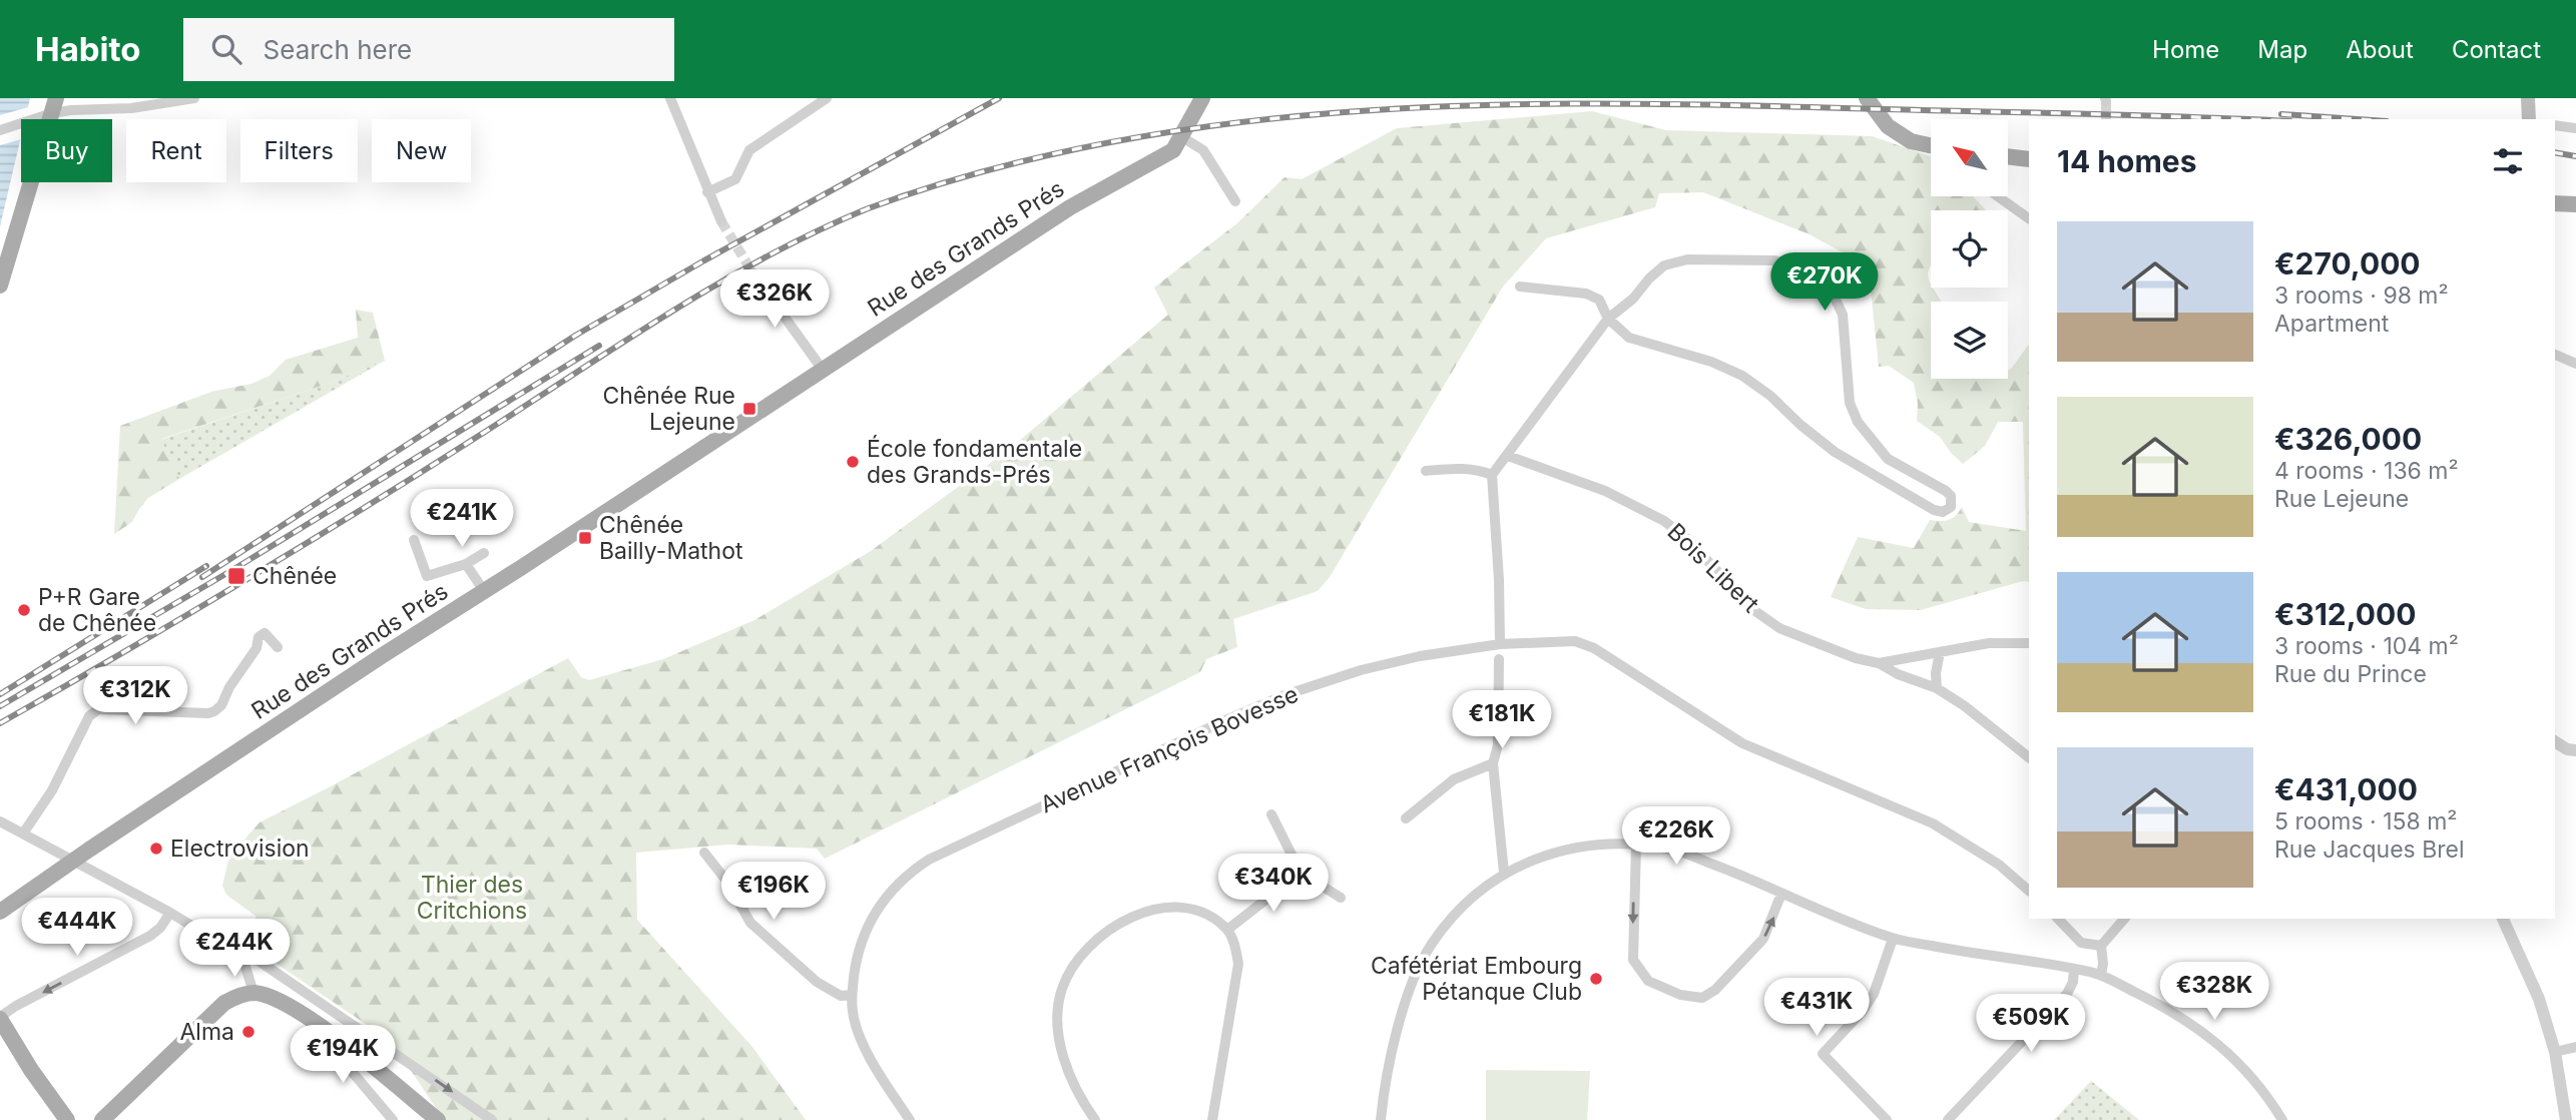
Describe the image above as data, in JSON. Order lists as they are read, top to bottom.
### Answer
{
  "streets": {
    "main road": ["Rue des Grands Prés"],
    "street": ["Bois Libert", "Avenue François Bovesse"]
  },
  "parks": ["Thier des Critchions"],
  "places": {
    "transit": ["Chênée Rue Lejeune", "Chênée Bailly-Mathot", "Chênée"],
    "other": [
      "École fondamentale des Grands-Prés",
      "P+R Gare de Chênée",
      "Electrovision",
      "Cafétériat Embourg Pétanque Club",
      "Alma"
    ]
  },
  "north": "top left",
  "page": {
    "header": "Habito",
    "search": "Search here",
    "nav": [
      "Home",
      "Map",
      "About",
      "Contact"
    ],
    "chip": [
      "Buy",
      "Rent",
      "Filters",
      "New"
    ],
    "heading": "14 homes",
    "list": [
      {
        "name": "€270,000",
        "note": "3 rooms · 98 m² · Apartment"
      },
      {
        "name": "€326,000",
        "note": "4 rooms · 136 m² · Rue Lejeune"
      },
      {
        "name": "€312,000",
        "note": "3 rooms · 104 m² · Rue du Prince"
      },
      {
        "name": "€431,000",
        "note": "5 rooms · 158 m² · Rue Jacques Brel"
      }
    ],
    "price": [
      "€270K",
      "€326K",
      "€241K",
      "€312K",
      "€181K",
      "€226K",
      "€340K",
      "€196K",
      "€444K",
      "€244K",
      "€328K",
      "€431K",
      "€509K",
      "€194K"
    ]
  }
}
